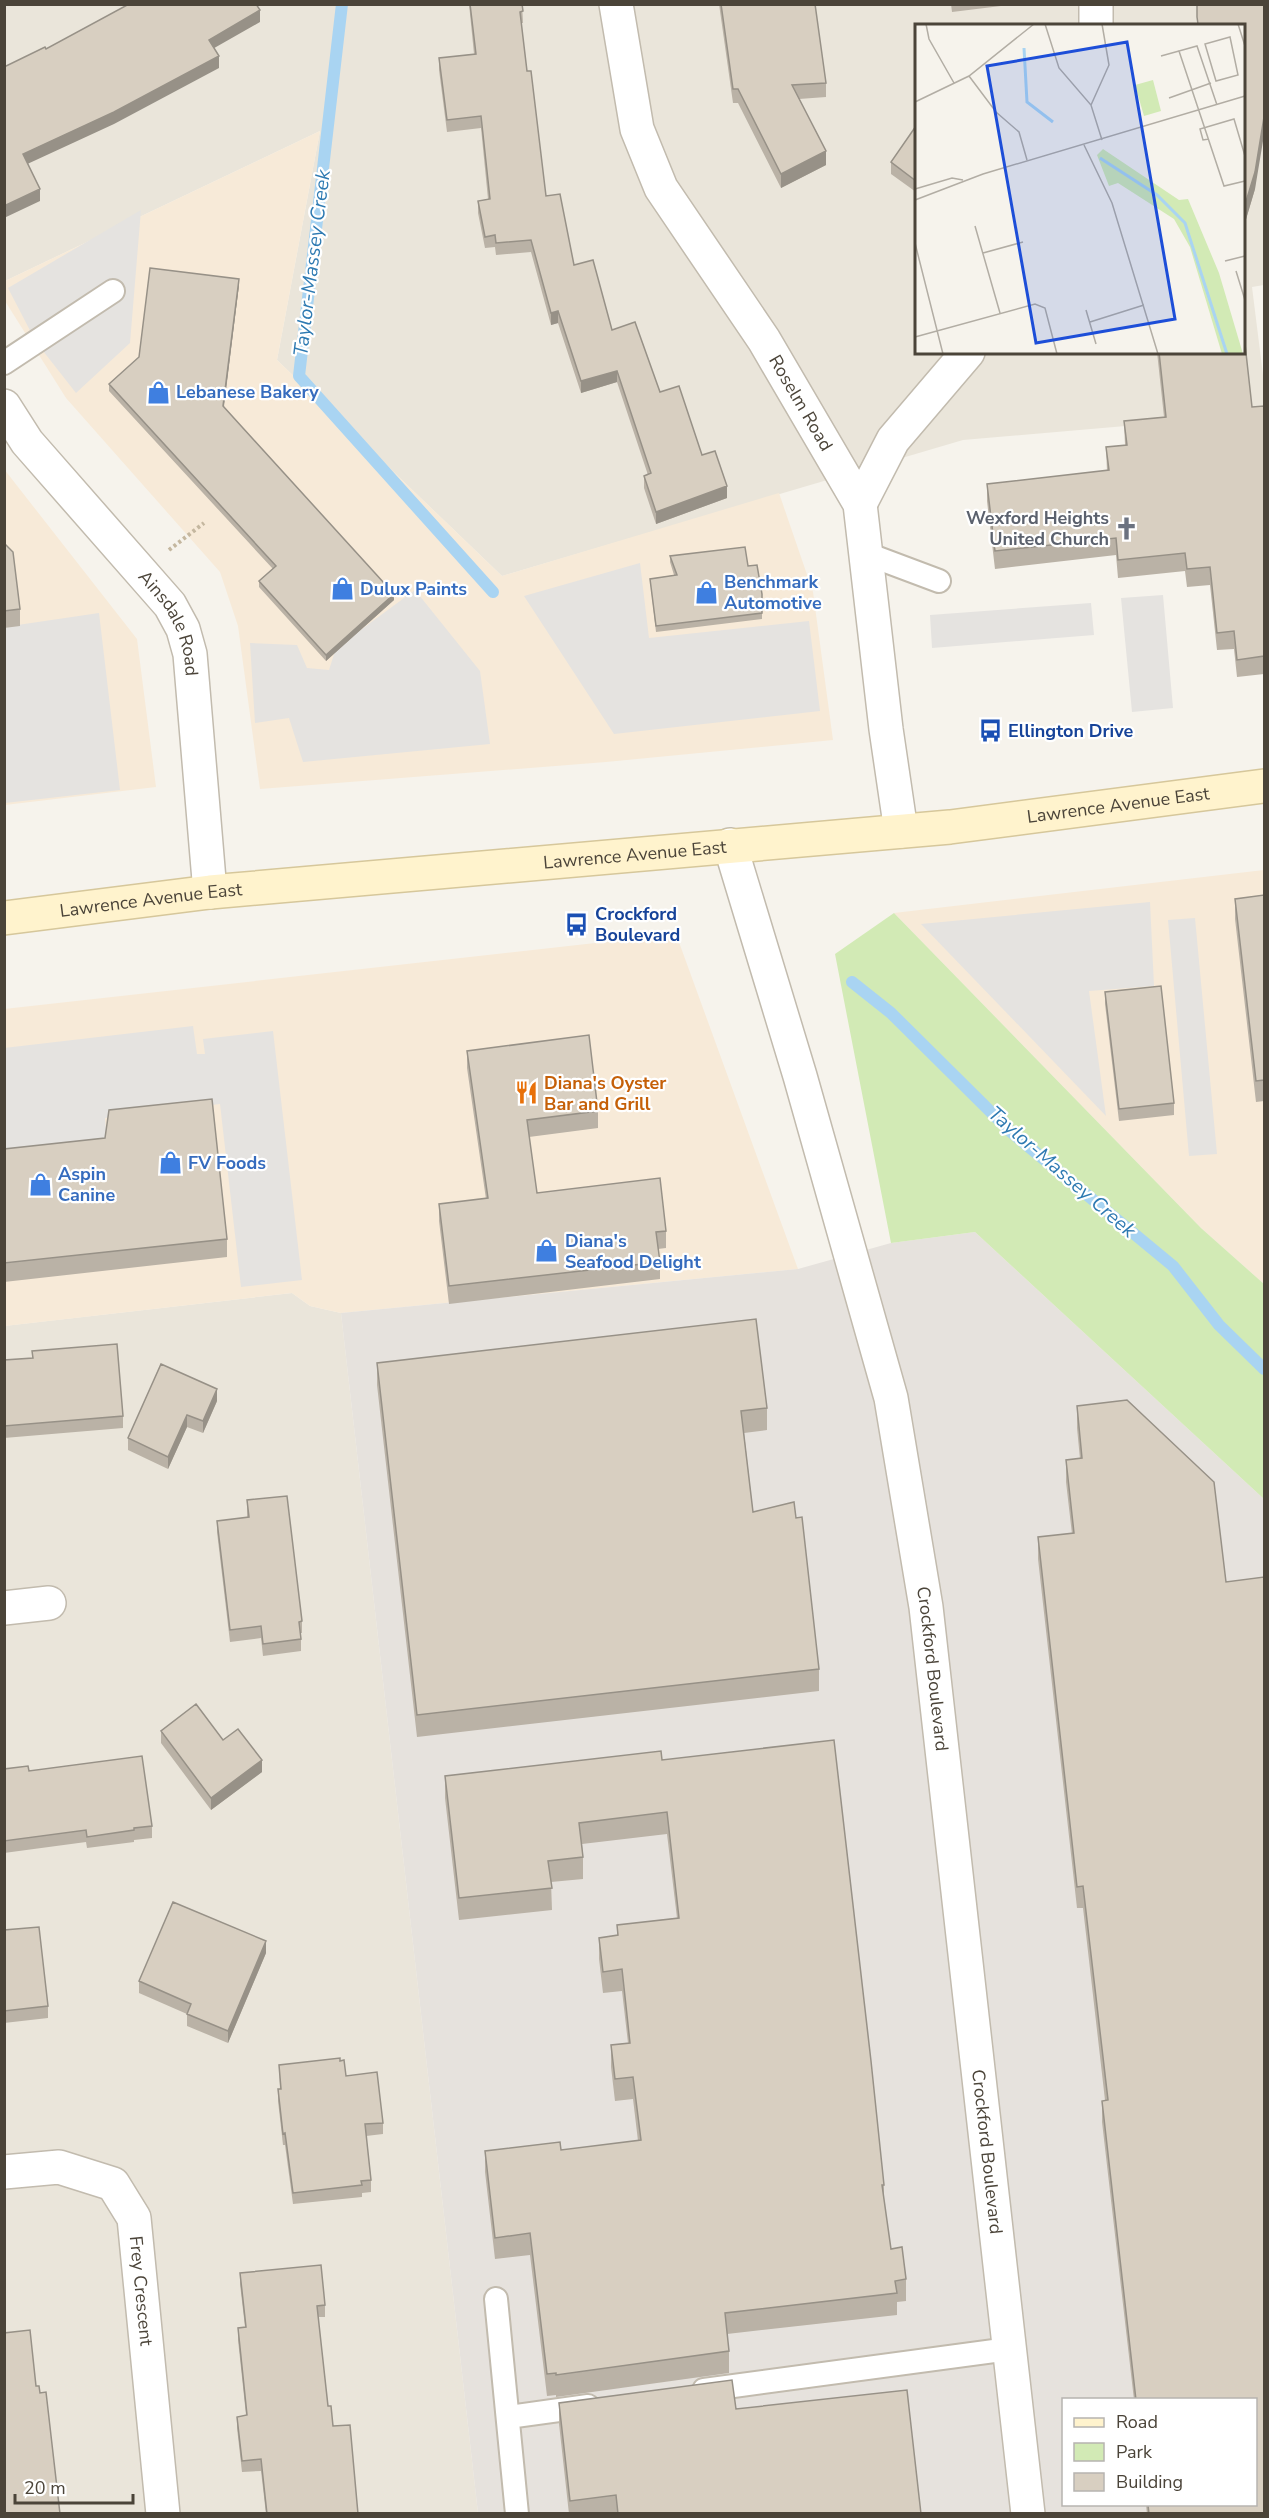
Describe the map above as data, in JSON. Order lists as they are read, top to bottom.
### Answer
{
  "streets": {
    "main road": ["Lawrence Avenue East"],
    "street": [
      "Roselm Road",
      "Ainsdale Road",
      "Crockford Boulevard",
      "Frey Crescent"
    ]
  },
  "crossings": [
    ["Roselm Road", "Lawrence Avenue East"],
    ["Ainsdale Road", "Lawrence Avenue East"],
    ["Lawrence Avenue East", "Crockford Boulevard"]
  ],
  "water": ["Taylor-Massey Creek"],
  "places": {
    "shop": [
      "Lebanese Bakery",
      "Dulux Paints",
      "Benchmark Automotive",
      "FV Foods",
      "Aspin Canine",
      "Diana's Seafood Delight"
    ],
    "church": ["Wexford Heights United Church"],
    "bus stop": ["Ellington Drive", "Crockford Boulevard"],
    "restaurant": ["Diana's Oyster Bar and Grill"]
  },
  "legend": ["Road", "Park", "Building"],
  "scale_bar": "20 m"
}
